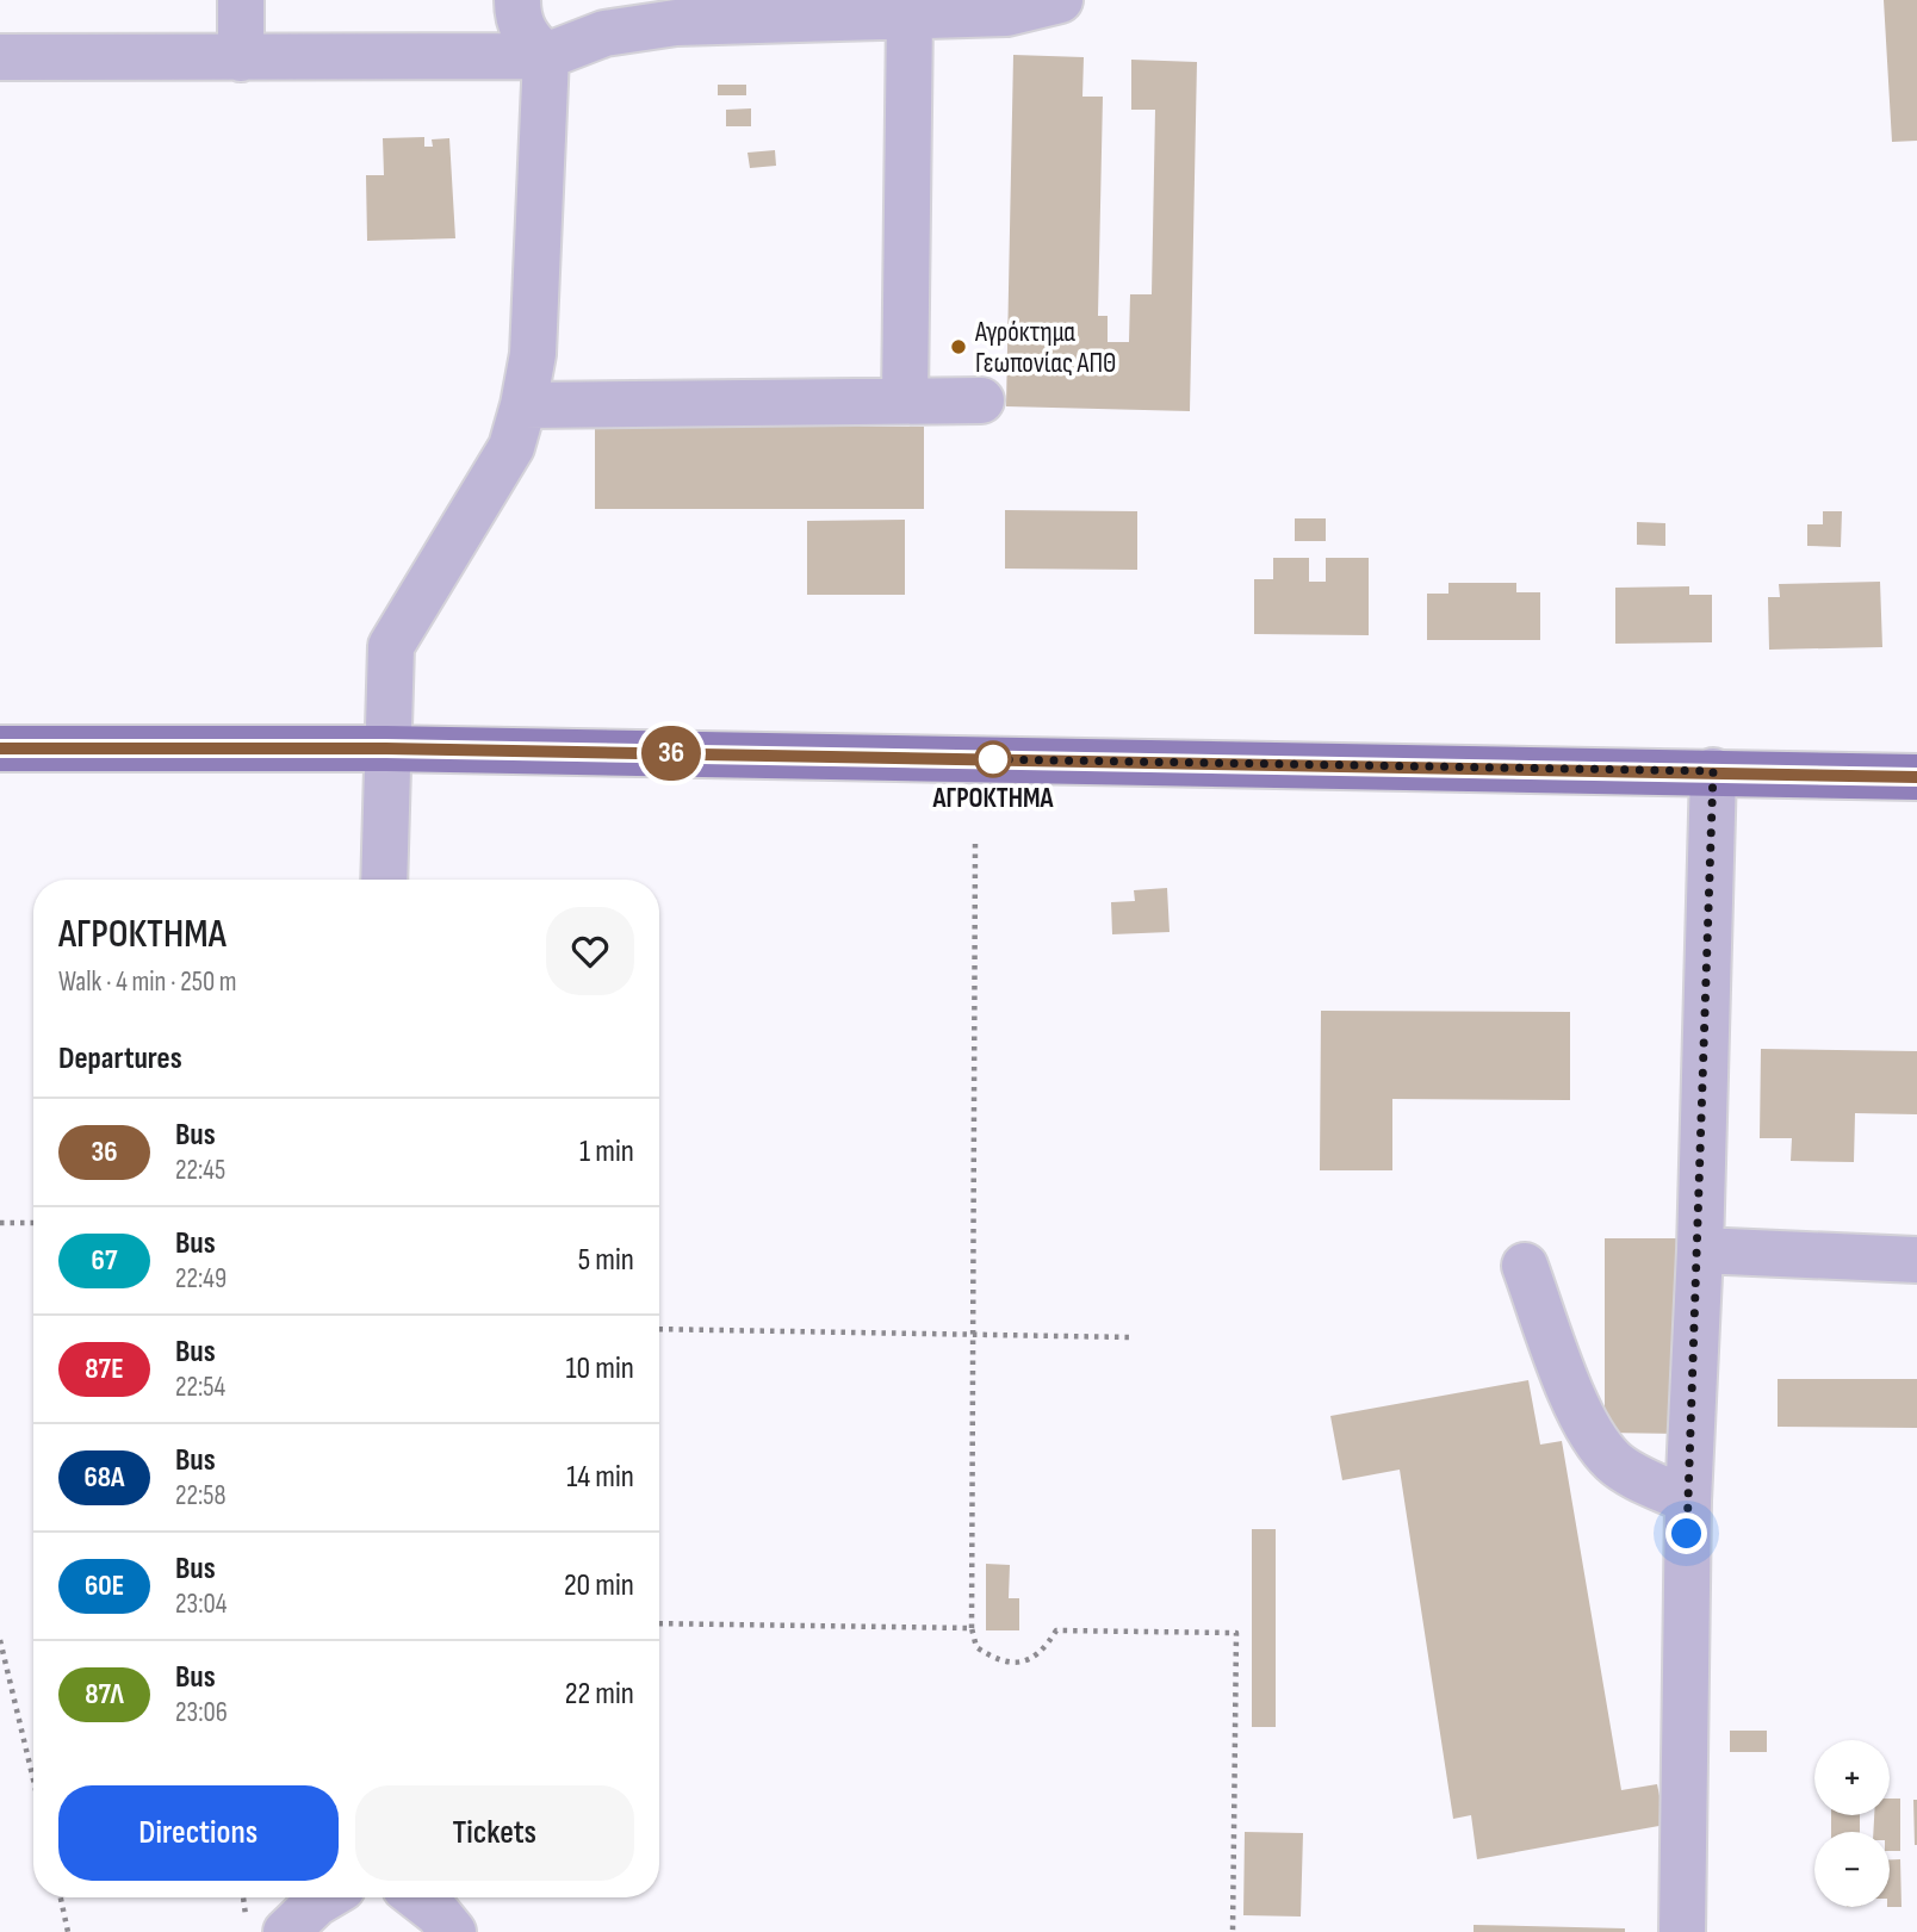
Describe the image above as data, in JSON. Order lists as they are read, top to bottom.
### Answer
{
  "places": ["Αγρόκτημα Γεωπονίας ΑΠΘ", "ΑΓΡΟΚΤΗΜΑ"],
  "lines": ["bus line 36"],
  "page": {
    "on_map": "36",
    "heading": [
      ["ΑΓΡΟΚΤΗΜΑ", "Walk · 4 min · 250 m"],
      "Departures"
    ],
    "list": [
      {
        "mark": "36",
        "name": "Bus",
        "note": "22:45",
        "value": "1 min"
      },
      {
        "mark": "67",
        "name": "Bus",
        "note": "22:49",
        "value": "5 min"
      },
      {
        "mark": "87Ε",
        "name": "Bus",
        "note": "22:54",
        "value": "10 min"
      },
      {
        "mark": "68Α",
        "name": "Bus",
        "note": "22:58",
        "value": "14 min"
      },
      {
        "mark": "60Ε",
        "name": "Bus",
        "note": "23:04",
        "value": "20 min"
      },
      {
        "mark": "87Λ",
        "name": "Bus",
        "note": "23:06",
        "value": "22 min"
      }
    ],
    "map_buttons": ["+", "−"],
    "buttons": ["Directions", "Tickets"]
  }
}
